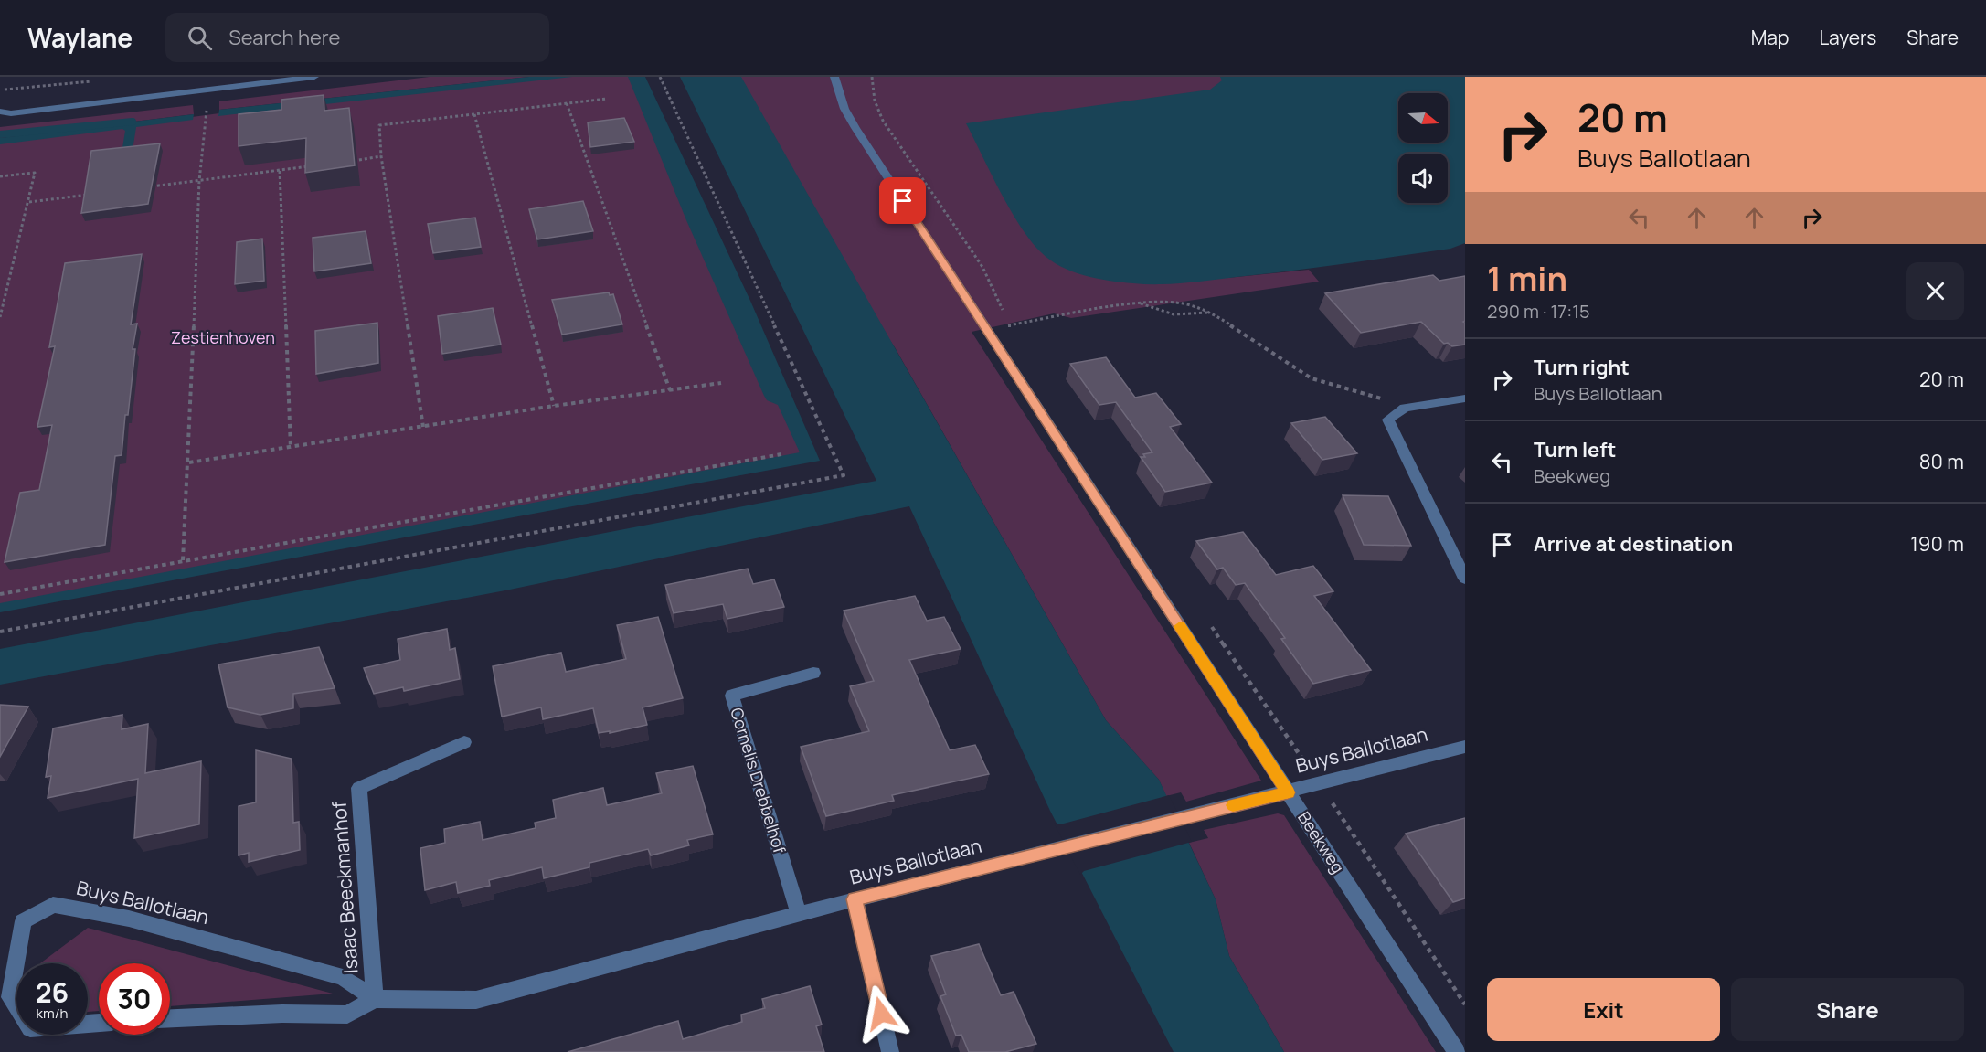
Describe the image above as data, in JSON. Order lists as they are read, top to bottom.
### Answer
{
  "streets": {
    "street": [
      "Buys Ballotlaan",
      "Cornelis Drebbelhof",
      "Beekweg",
      "Isaac Beeckmanhof"
    ]
  },
  "crossings": [
    ["Buys Ballotlaan", "Cornelis Drebbelhof"],
    ["Buys Ballotlaan", "Beekweg"],
    ["Buys Ballotlaan", "Isaac Beeckmanhof"]
  ],
  "parks": ["Zestienhoven"],
  "north": "right",
  "page": {
    "header": "Waylane",
    "search": "Search here",
    "nav": ["Map", "Layers", "Share"],
    "turn": ["20 m", "Buys Ballotlaan"],
    "heading": ["1 min", "290 m · 17:15"],
    "list": [
      {
        "name": "Turn right",
        "note": "Buys Ballotlaan",
        "value": "20 m"
      },
      {
        "name": "Turn left",
        "note": "Beekweg",
        "value": "80 m"
      },
      {
        "name": "Arrive at destination",
        "value": "190 m"
      }
    ],
    "speed": "26 km/h",
    "limit": "30",
    "buttons": ["Exit", "Share"]
  }
}
